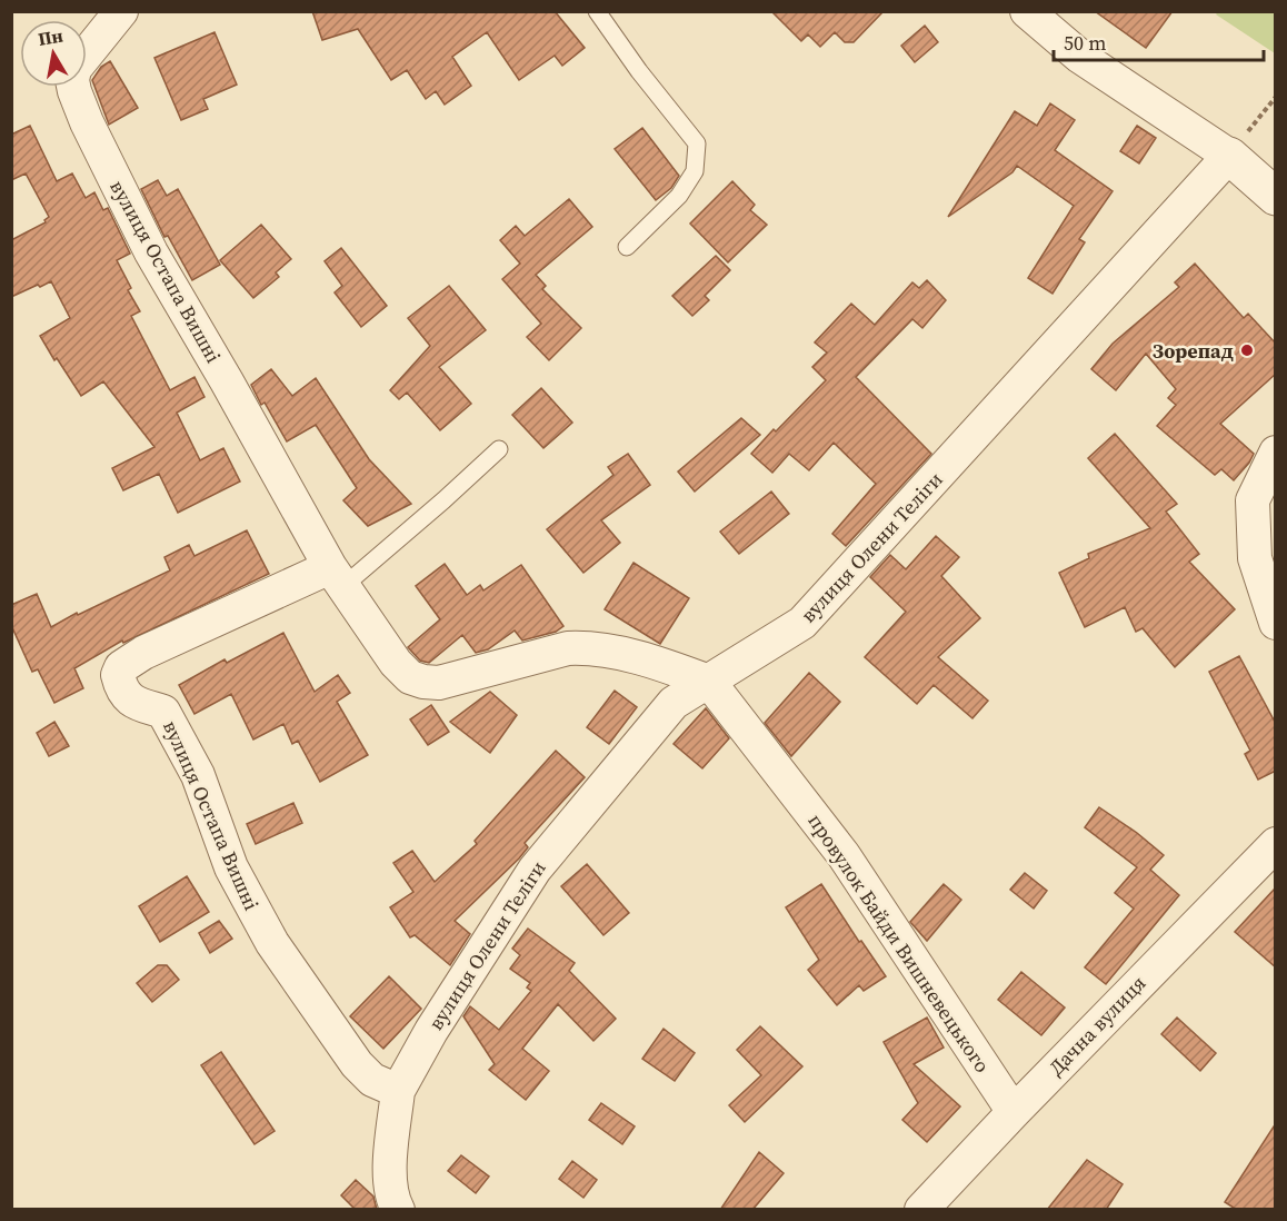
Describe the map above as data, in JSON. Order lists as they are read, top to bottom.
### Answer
{
  "streets": {
    "street": [
      "вулиця Остапа Вишні",
      "вулиця Олени Теліги",
      "провулок Байди Вишневецького",
      "Дачна вулиця"
    ]
  },
  "crossings": [
    ["вулиця Остапа Вишні", "вулиця Олени Теліги"],
    ["вулиця Остапа Вишні", "провулок Байди Вишневецького"],
    ["вулиця Олени Теліги", "провулок Байди Вишневецького"],
    ["провулок Байди Вишневецького", "Дачна вулиця"]
  ],
  "places": ["Зорепад"],
  "scale_bar": "50 m",
  "north": "top"
}
